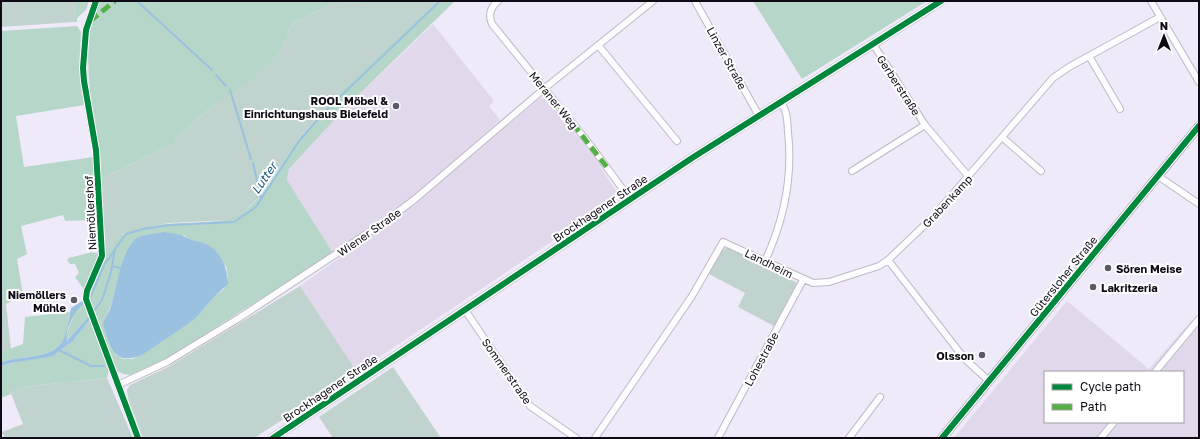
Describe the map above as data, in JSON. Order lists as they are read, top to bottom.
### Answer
{
  "streets": {
    "main road": ["Brockhagener Straße"],
    "street": [
      "Linzer Straße",
      "Gerberstraße",
      "Meraner Weg",
      "Grabenkamp",
      "Niemöllershof",
      "Wiener Straße",
      "Landheim",
      "Gütersloher Straße",
      "Lohestraße",
      "Sommerstraße"
    ]
  },
  "crossings": [
    ["Linzer Straße", "Brockhagener Straße"],
    ["Gerberstraße", "Grabenkamp"],
    ["Gerberstraße", "Brockhagener Straße"],
    ["Meraner Weg", "Brockhagener Straße"],
    ["Meraner Weg", "Wiener Straße"],
    ["Grabenkamp", "Landheim"],
    ["Brockhagener Straße", "Sommerstraße"],
    ["Niemöllershof", "Wiener Straße"],
    ["Landheim", "Lohestraße"]
  ],
  "water": ["Lutter"],
  "places": [
    "ROOL Möbel & Einrichtungshaus Bielefeld",
    "Sören Meise",
    "Lakritzeria",
    "Niemöllers Mühle",
    "Olsson"
  ],
  "legend": ["Cycle path", "Path"],
  "north": "top"
}
